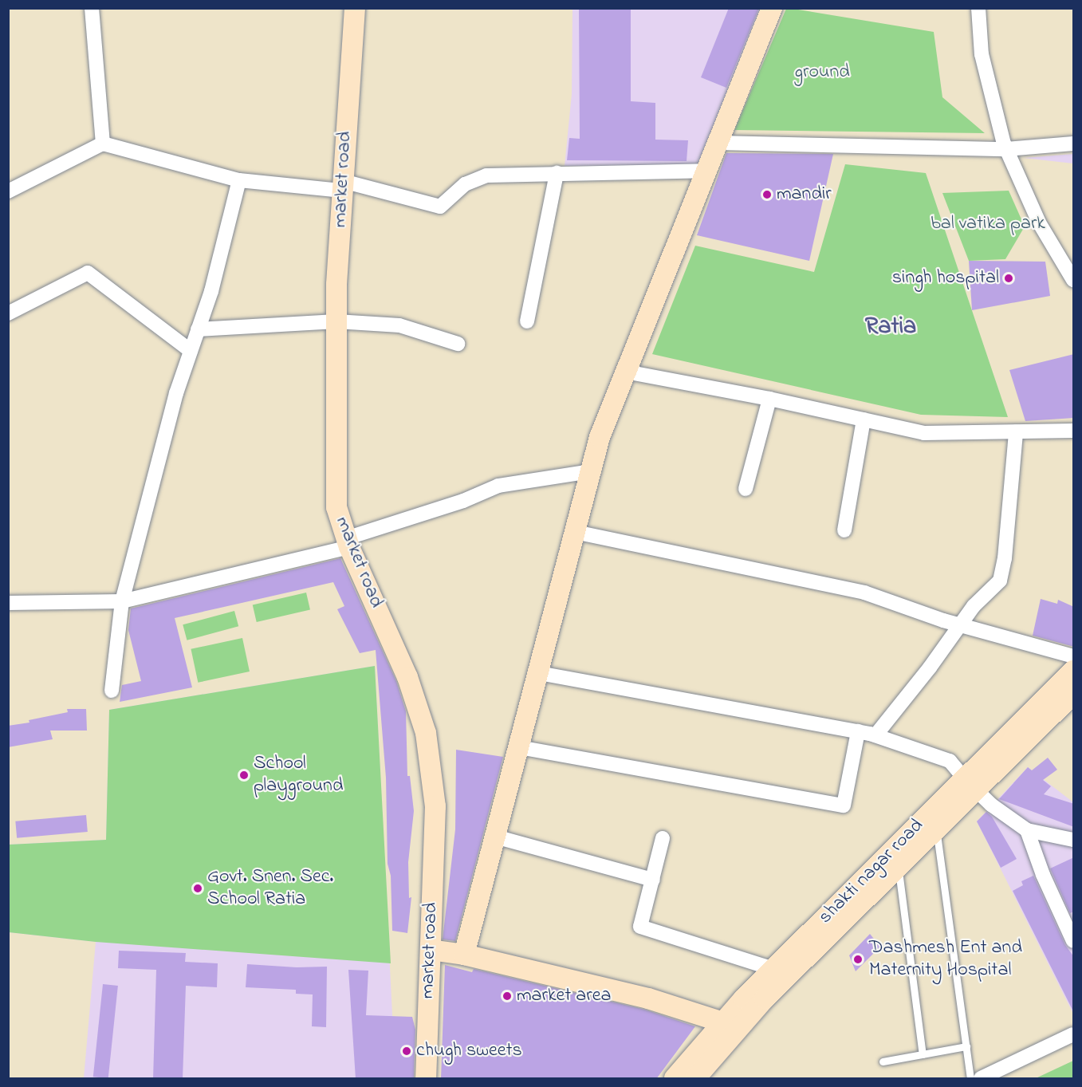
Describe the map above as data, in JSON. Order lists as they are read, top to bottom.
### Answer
{
  "streets": {
    "street": ["market road", "shakti nagar road"]
  },
  "districts": ["Ratia"],
  "parks": ["ground", "bal vatika park"],
  "places": [
    "mandir",
    "singh hospital",
    "School playground",
    "Govt. Snen. Sec. School Ratia",
    "Dashmesh Ent and Maternity Hospital",
    "market area",
    "chugh sweets"
  ]
}
